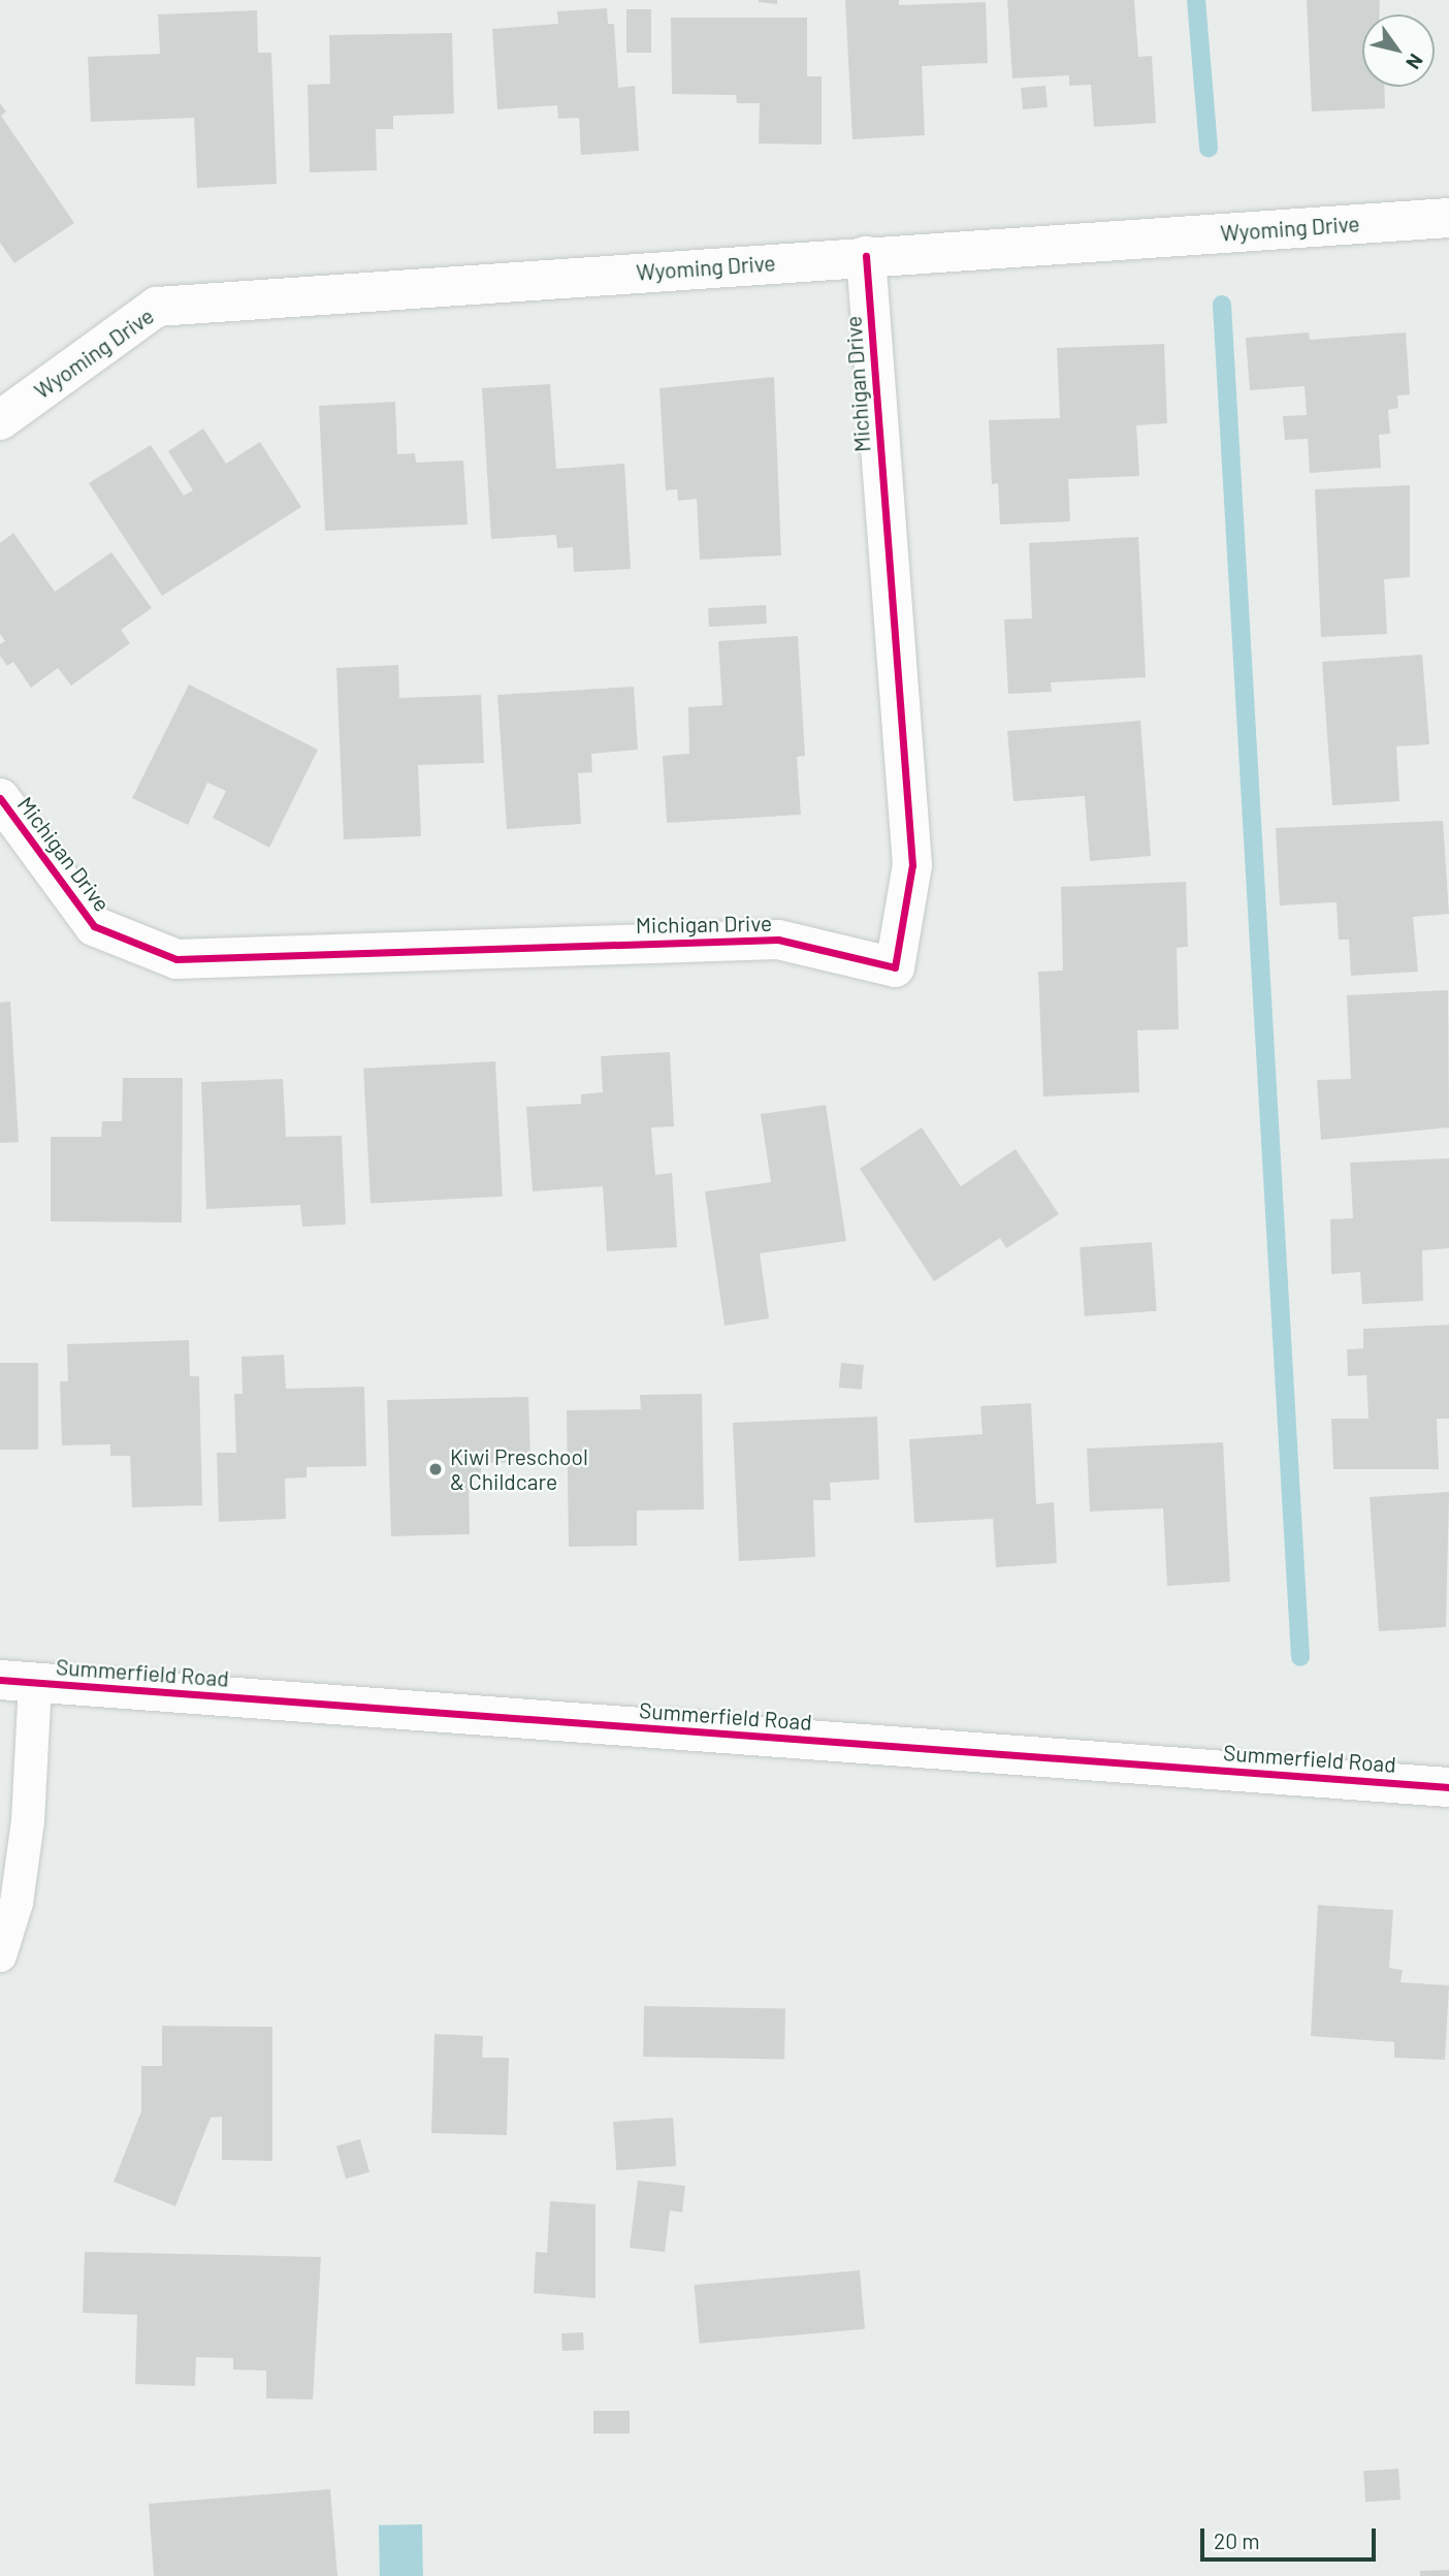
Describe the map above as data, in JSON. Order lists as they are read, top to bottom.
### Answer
{
  "streets": {
    "street": ["Wyoming Drive", "Michigan Drive", "Summerfield Road"]
  },
  "crossings": [
    ["Wyoming Drive", "Michigan Drive"]
  ],
  "places": ["Kiwi Preschool & Childcare"],
  "scale_bar": "20 m",
  "north": "bottom right"
}
